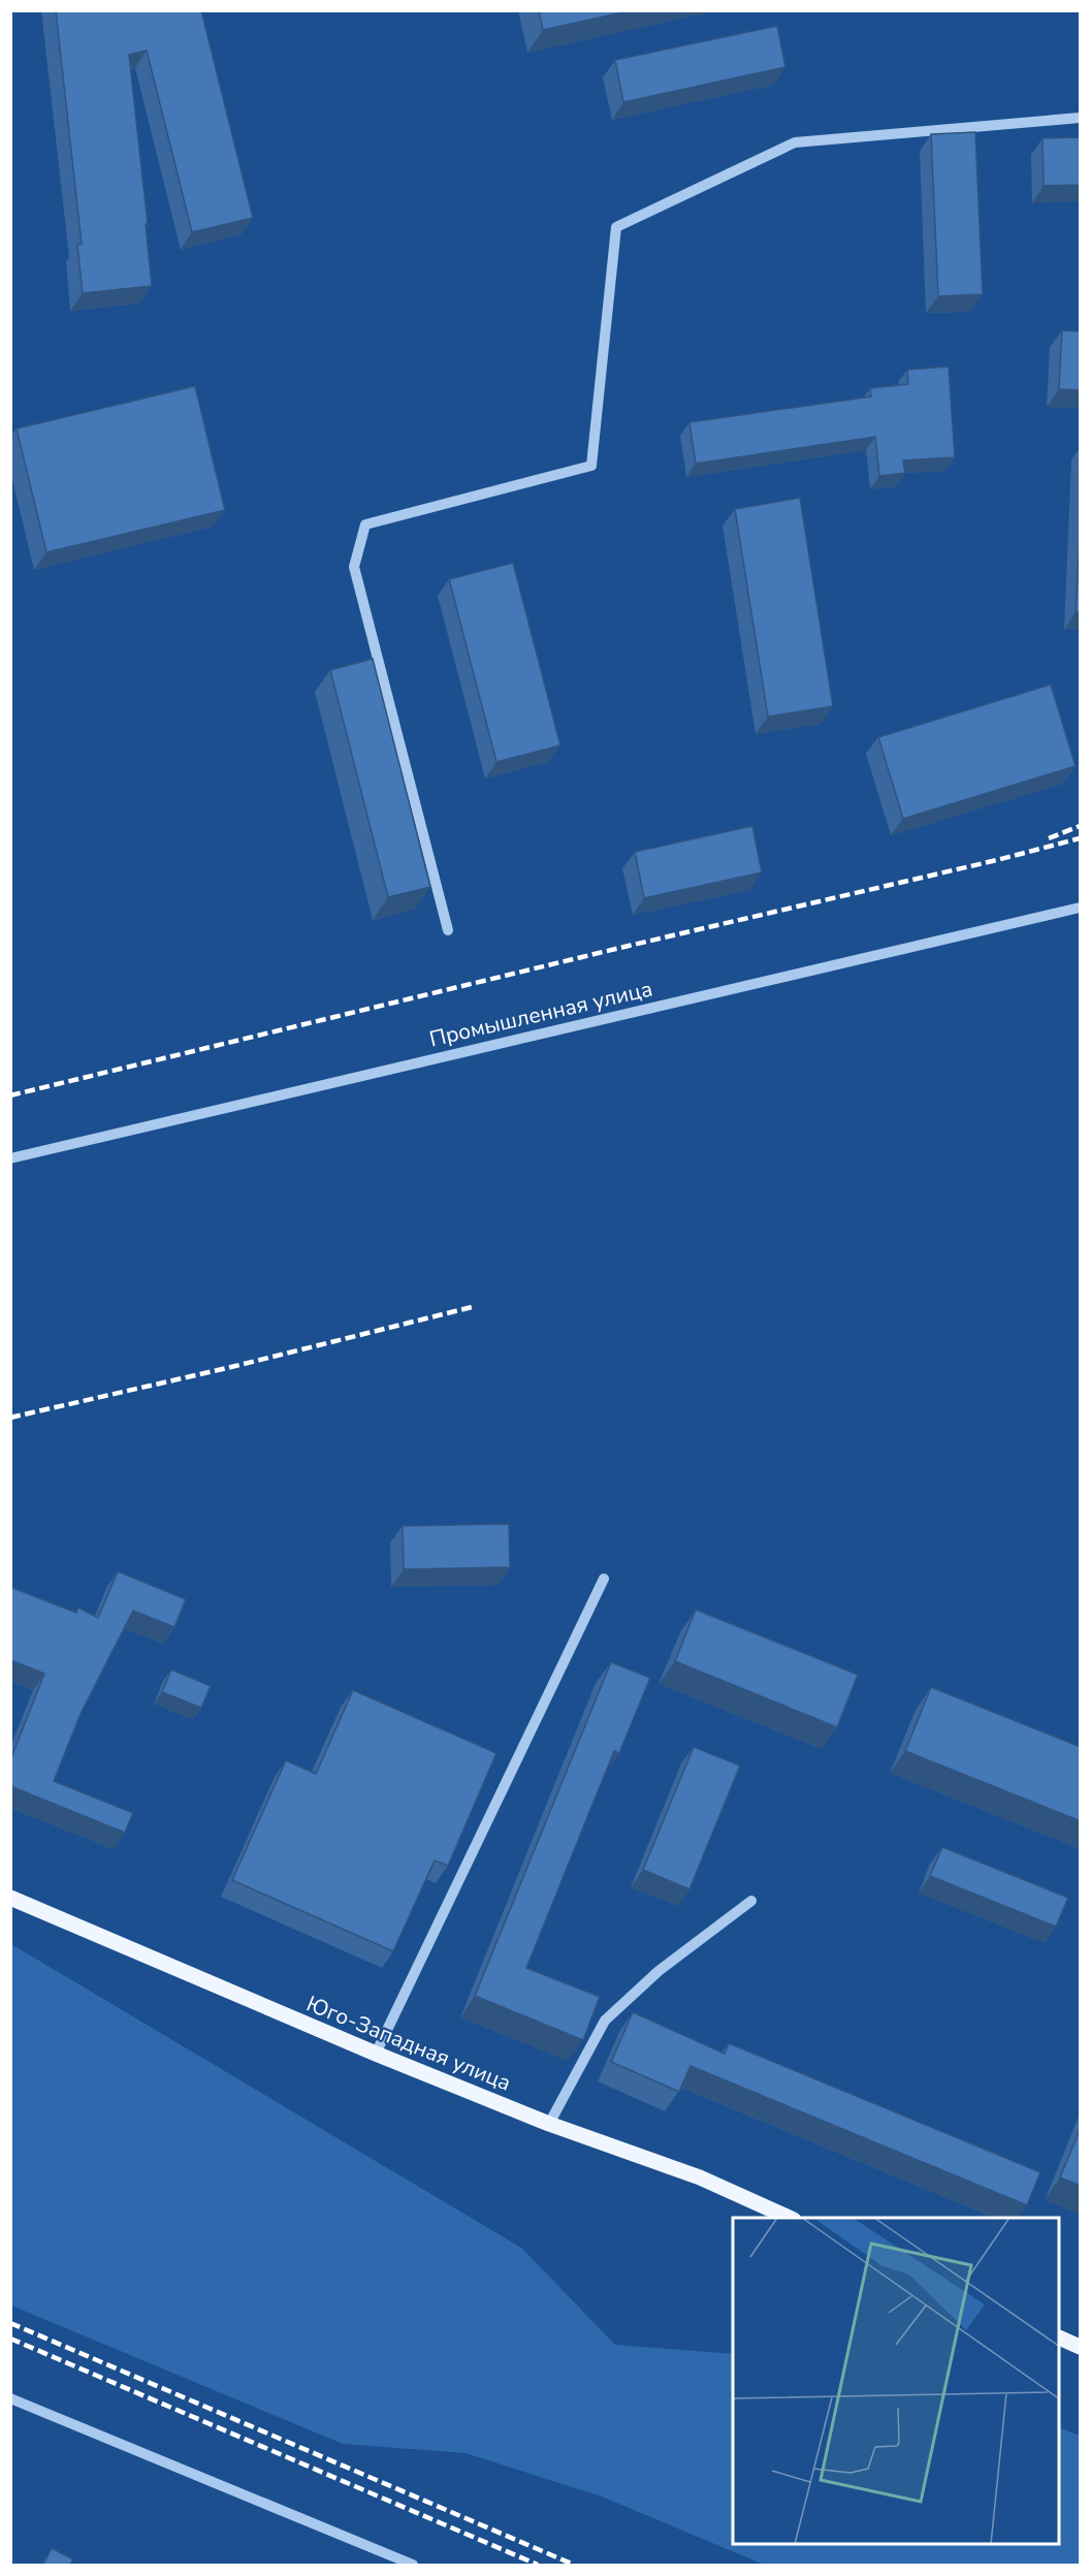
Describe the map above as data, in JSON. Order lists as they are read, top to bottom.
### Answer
{
  "streets": {
    "main road": ["Юго-Западная улица"],
    "street": ["Промышленная улица"]
  }
}
